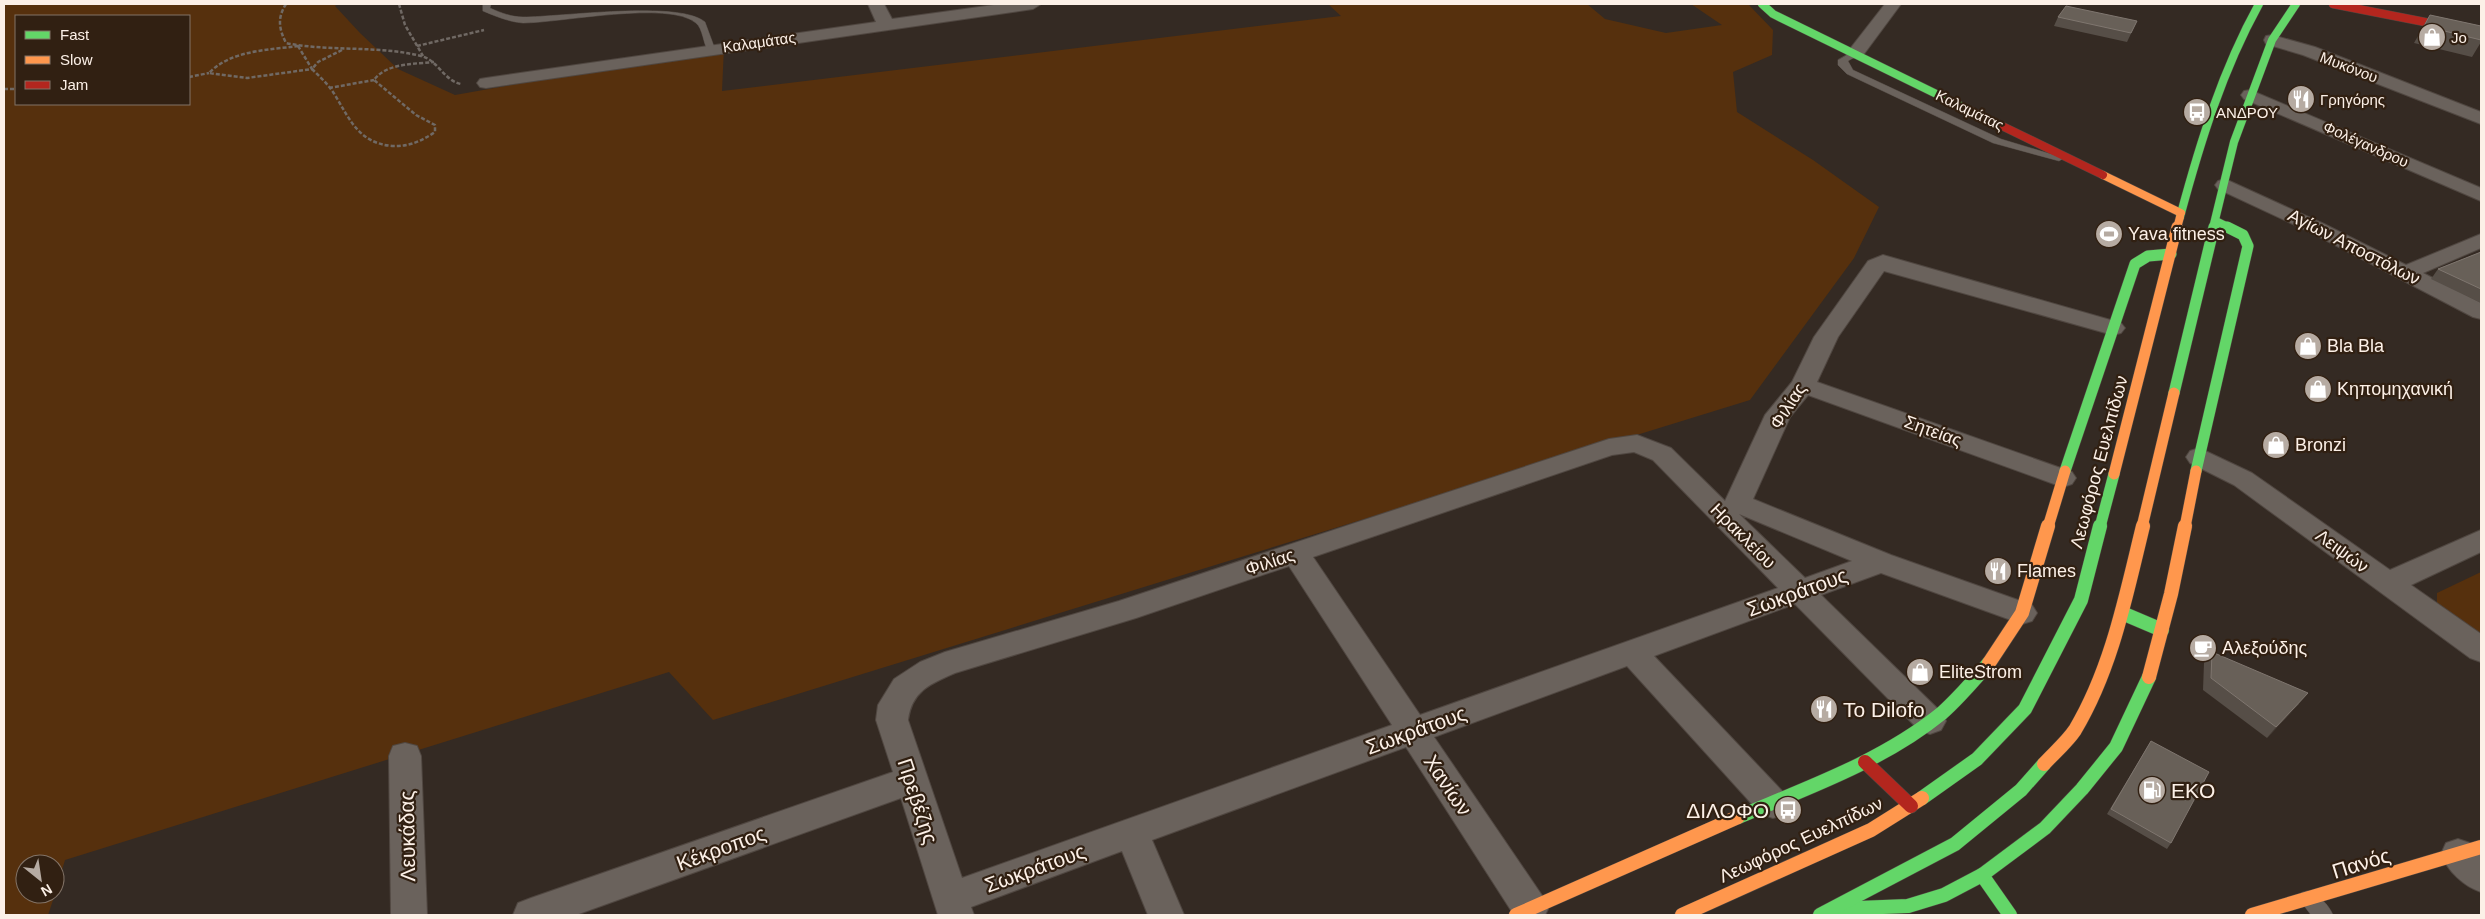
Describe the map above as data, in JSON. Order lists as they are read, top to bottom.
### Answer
{
  "streets": {
    "main road": ["Καλαμάτας", "Λεωφόρος Ευελπίδων", "Πανός"],
    "street": [
      "Μυκόνου",
      "Φολέγανδρου",
      "Αγίων Αποστόλων",
      "Φιλίας",
      "Σητείας",
      "Ηρακλείου",
      "Λειψών",
      "Σωκράτους",
      "Χανίων",
      "Πρεβέζης",
      "Λευκάδας",
      "Κέκροπος"
    ]
  },
  "crossings": [
    ["Καλαμάτας", "Λεωφόρος Ευελπίδων"],
    ["Φιλίας", "Σητείας"],
    ["Φιλίας", "Ηρακλείου"],
    ["Φιλίας", "Χανίων"],
    ["Φιλίας", "Πρεβέζης"],
    ["Ηρακλείου", "Σωκράτους"],
    ["Σωκράτους", "Χανίων"],
    ["Σωκράτους", "Πρεβέζης"],
    ["Πρεβέζης", "Κέκροπος"]
  ],
  "places": {
    "shop": [
      "Jo",
      "Bla Bla",
      "Κηπομηχανική",
      "Bronzi",
      "EliteStrom"
    ],
    "restaurant": ["Γρηγόρης", "Flames", "To Dilofo"],
    "bus stop": ["ΑΝΔΡΟΥ", "ΔΙΛΟΦΟ"],
    "sports": ["Yava fitness"],
    "cafe": ["Αλεξούδης"],
    "fuel station": ["EKO"]
  },
  "legend": ["Fast", "Slow", "Jam"],
  "north": "bottom right"
}
